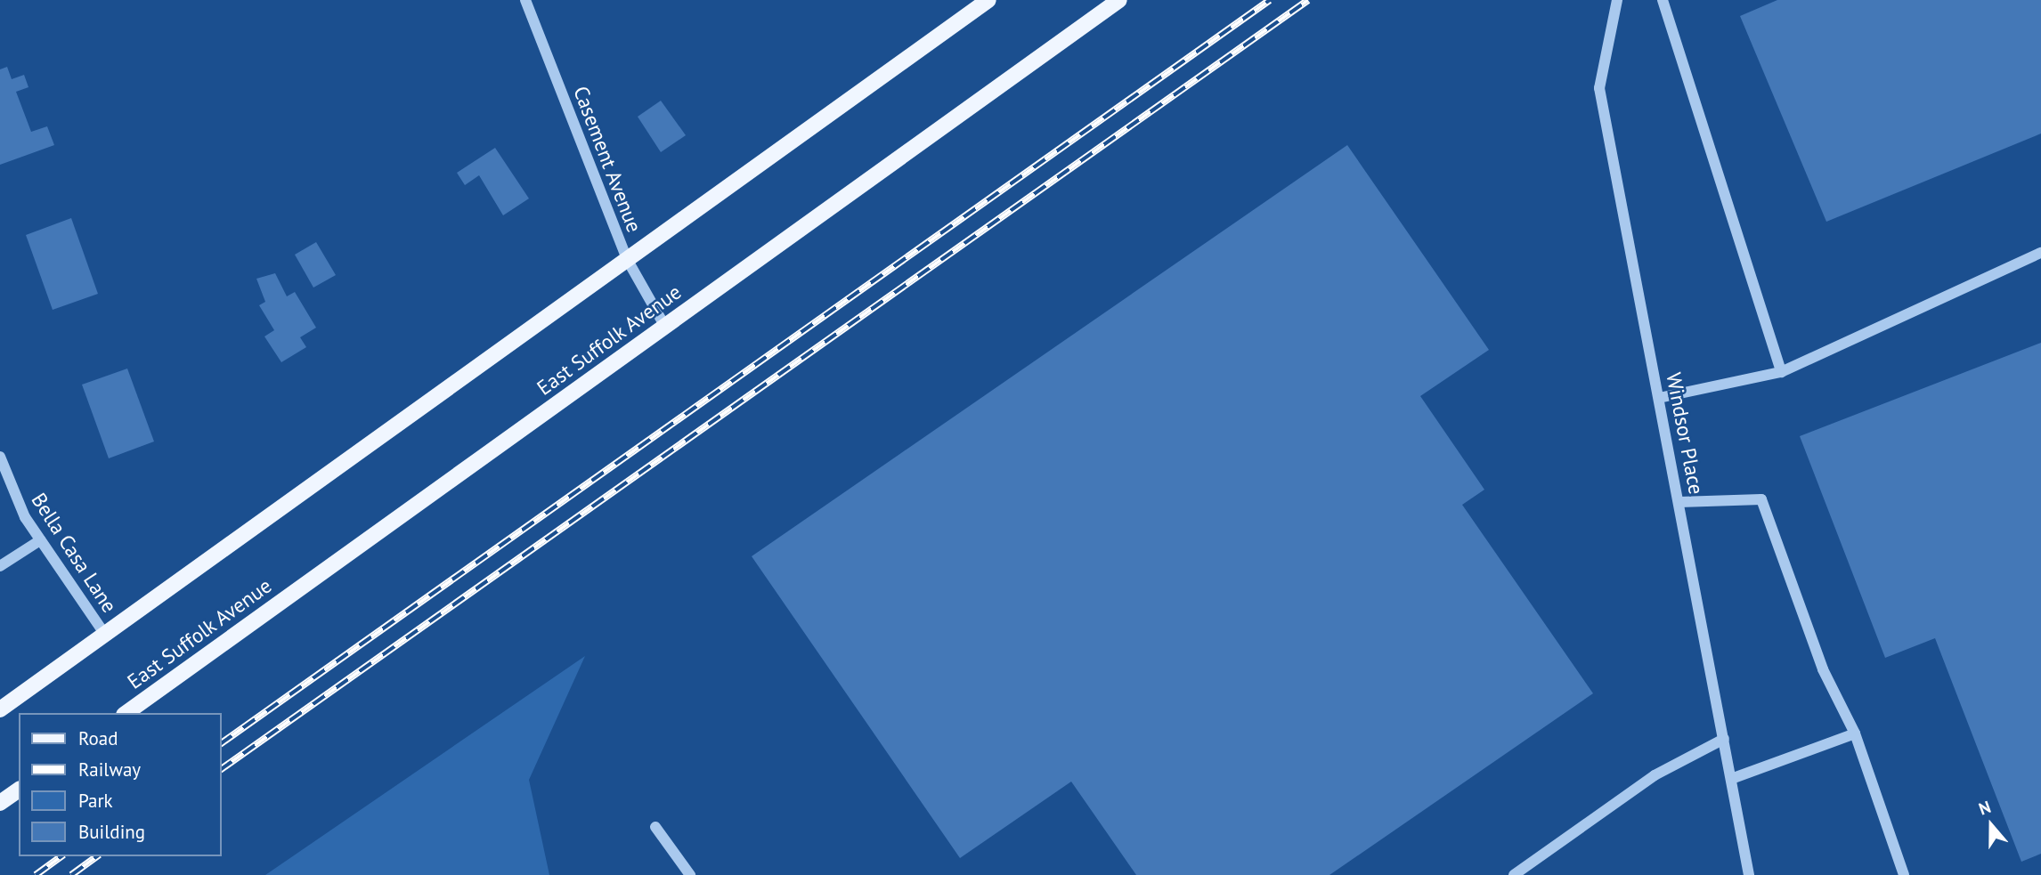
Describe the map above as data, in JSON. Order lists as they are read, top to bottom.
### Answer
{
  "streets": {
    "main road": ["East Suffolk Avenue"],
    "street": ["Casement Avenue", "Windsor Place", "Bella Casa Lane"]
  },
  "crossings": [
    ["Casement Avenue", "East Suffolk Avenue"]
  ],
  "legend": [
    "Road",
    "Railway",
    "Park",
    "Building"
  ],
  "north": "top"
}
